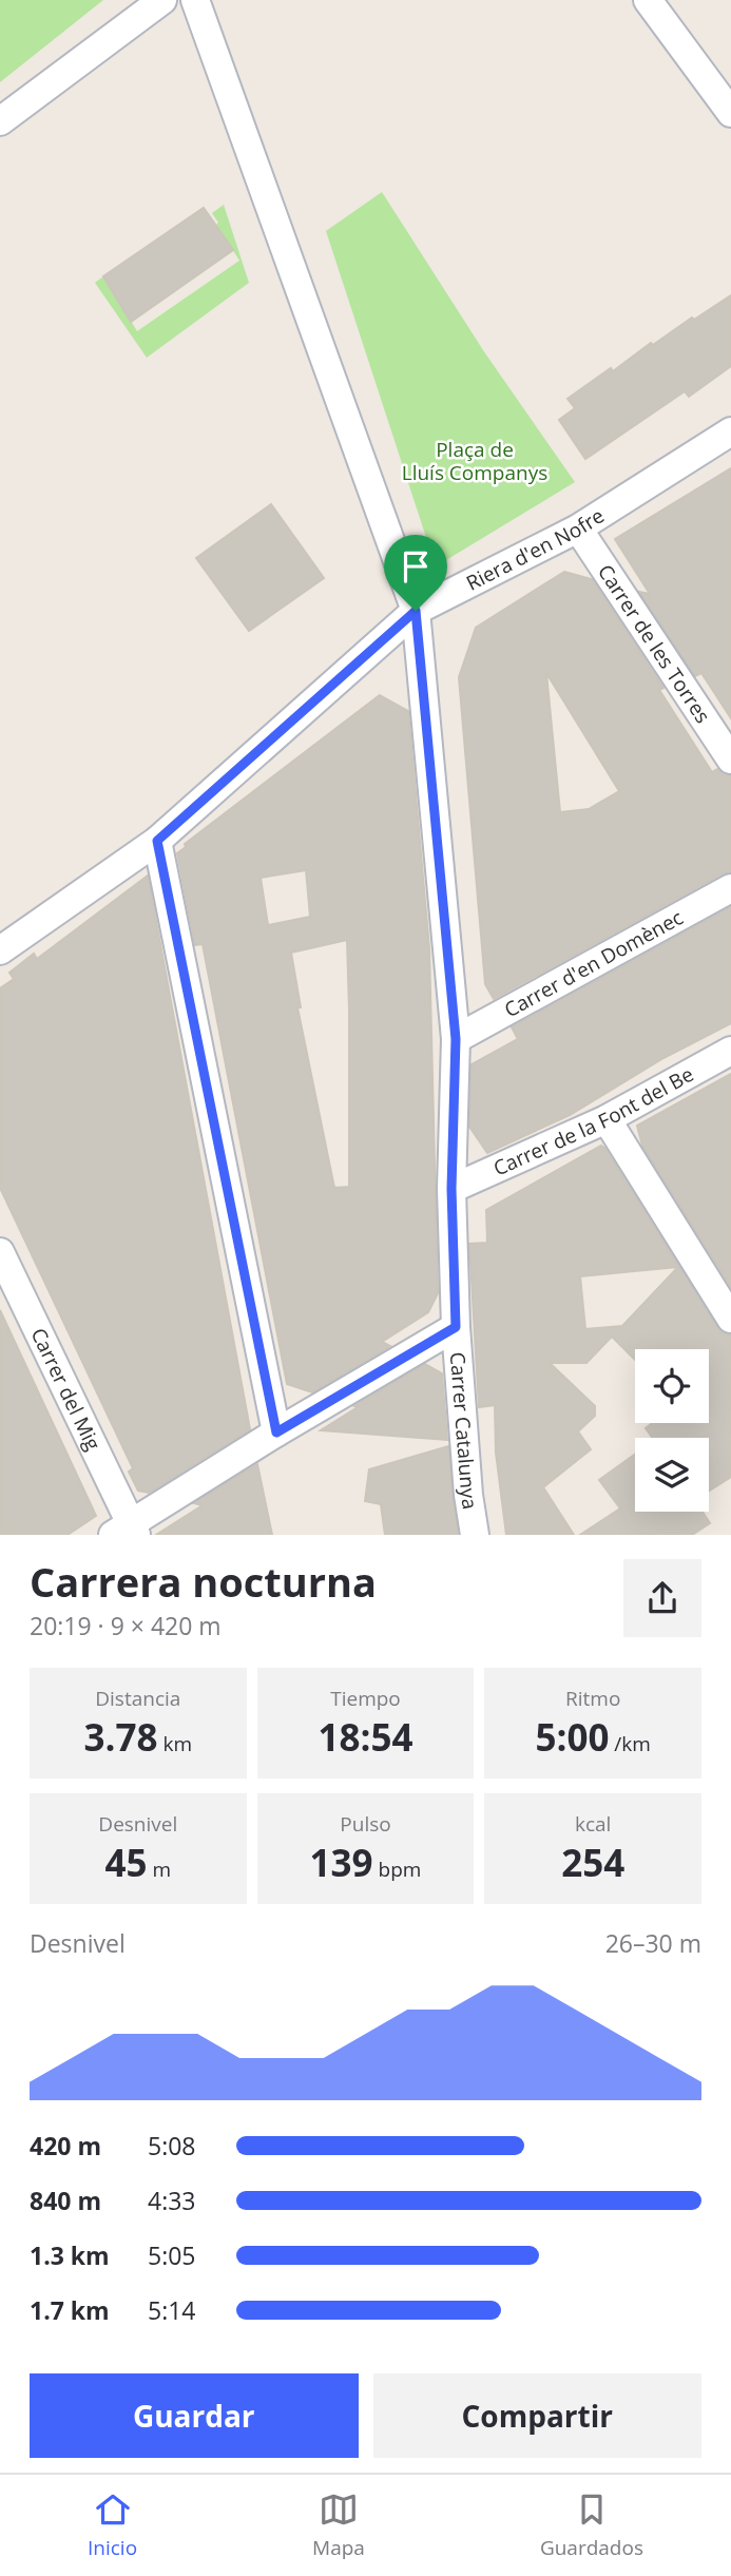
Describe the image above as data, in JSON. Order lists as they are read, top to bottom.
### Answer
{
  "streets": {
    "street": [
      "Riera d'en Nofre",
      "Carrer de les Torres",
      "Carrer d'en Domènec",
      "Carrer de la Font del Be",
      "Carrer del Mig",
      "Carrer Catalunya"
    ]
  },
  "crossings": [
    ["Riera d'en Nofre", "Carrer de les Torres"],
    ["Riera d'en Nofre", "Carrer Catalunya"],
    ["Carrer d'en Domènec", "Carrer Catalunya"],
    ["Carrer de la Font del Be", "Carrer Catalunya"]
  ],
  "parks": ["Plaça de Lluís Companys"],
  "page": {
    "heading": ["Carrera nocturna", "20:19 · 9 × 420 m"],
    "stats": [
      ["Distancia", "3.78 km"],
      ["Tiempo", "18:54"],
      ["Ritmo", "5:00 /km"],
      ["Desnivel", "45 m"],
      ["Pulso", "139 bpm"],
      ["kcal", "254"]
    ],
    "chart": ["Desnivel", "26–30 m"],
    "list": [
      {
        "name": "420 m",
        "note": "5:08"
      },
      {
        "name": "840 m",
        "note": "4:33"
      },
      {
        "name": "1.3 km",
        "note": "5:05"
      },
      {
        "name": "1.7 km",
        "note": "5:14"
      }
    ],
    "buttons": ["Guardar", "Compartir"],
    "tabs": ["Inicio", "Mapa", "Guardados"]
  }
}
